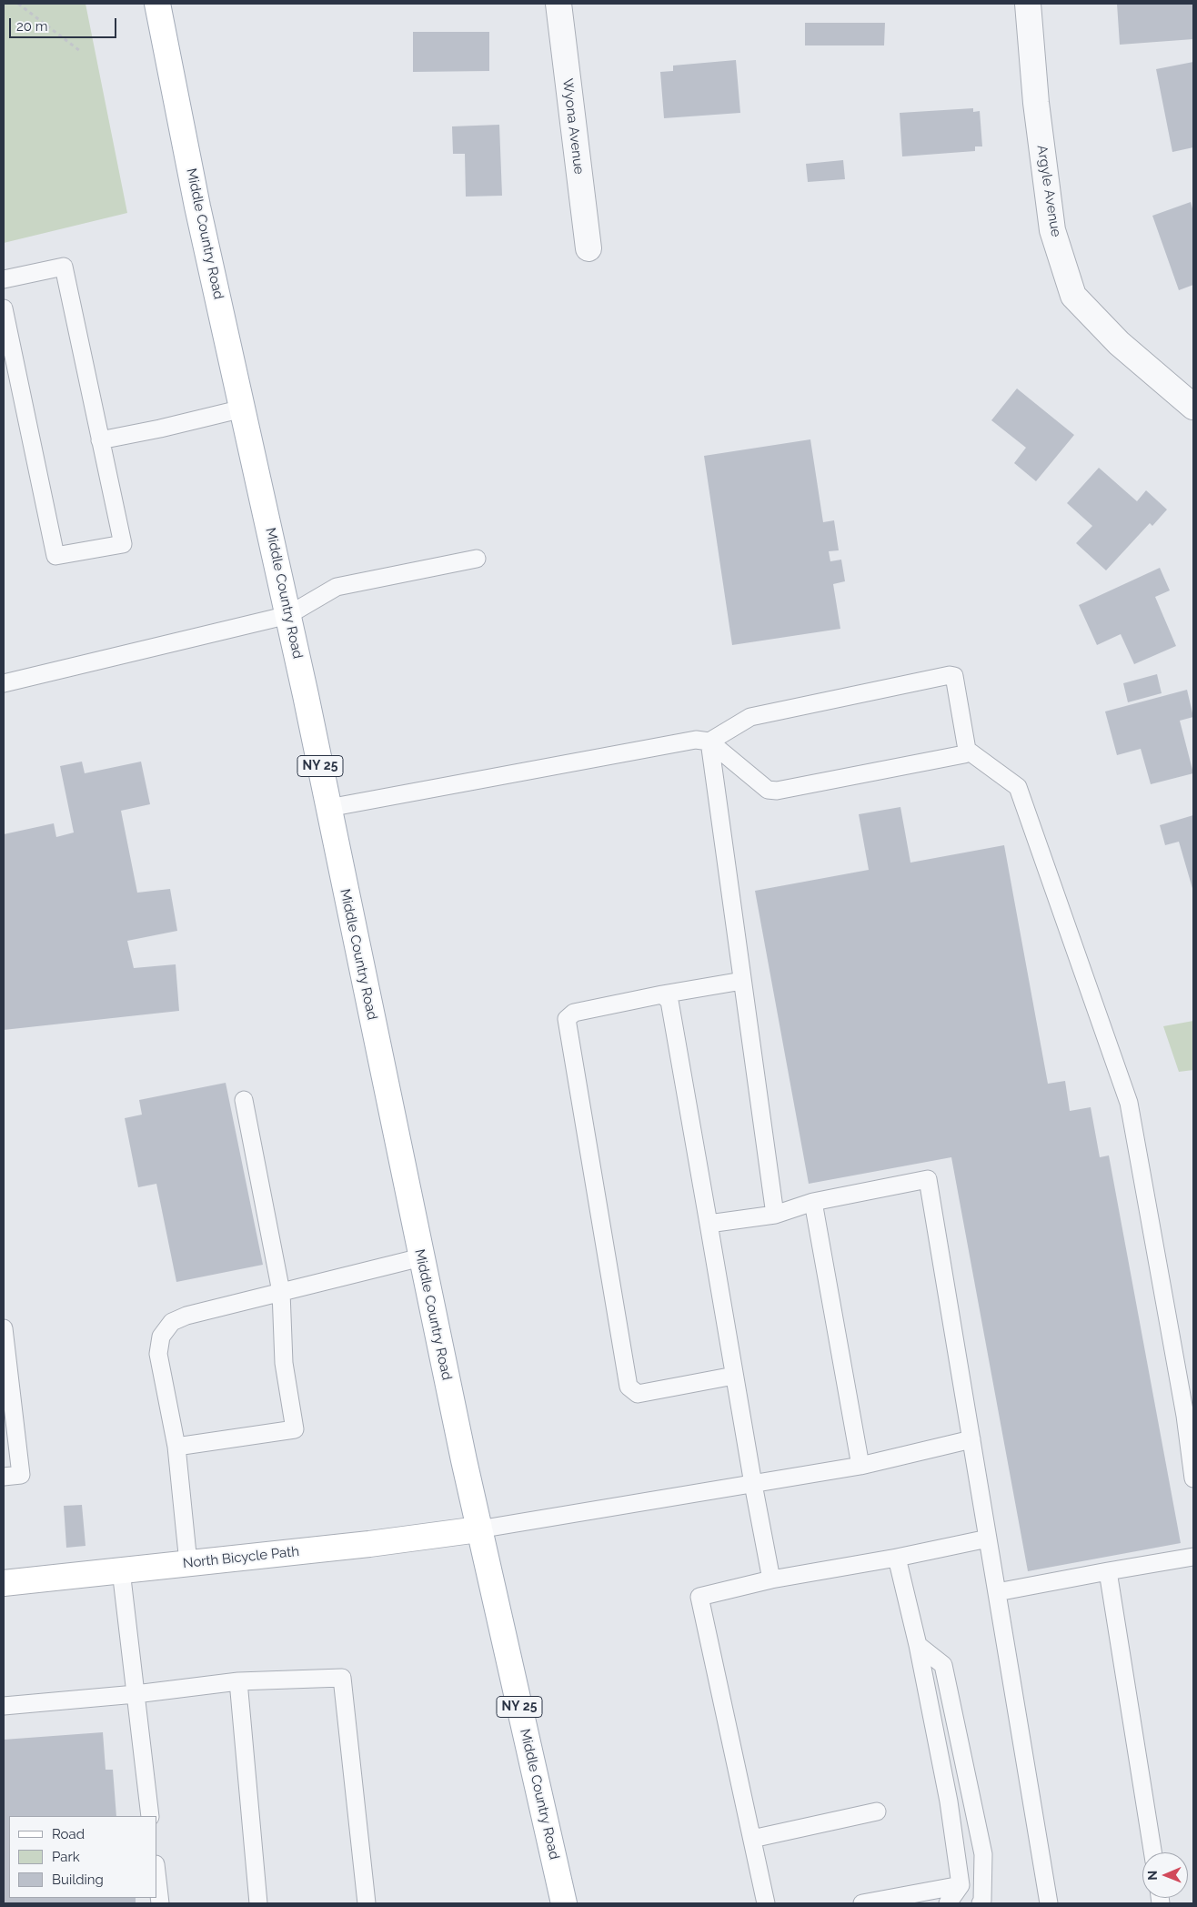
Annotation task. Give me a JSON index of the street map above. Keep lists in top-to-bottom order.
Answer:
{
  "streets": {
    "main road": ["Middle Country Road", "NY 25", "North Bicycle Path"],
    "street": ["Wyona Avenue", "Argyle Avenue"]
  },
  "crossings": [
    ["Middle Country Road", "North Bicycle Path"]
  ],
  "legend": ["Road", "Park", "Building"],
  "scale_bar": "20 m",
  "north": "left"
}
